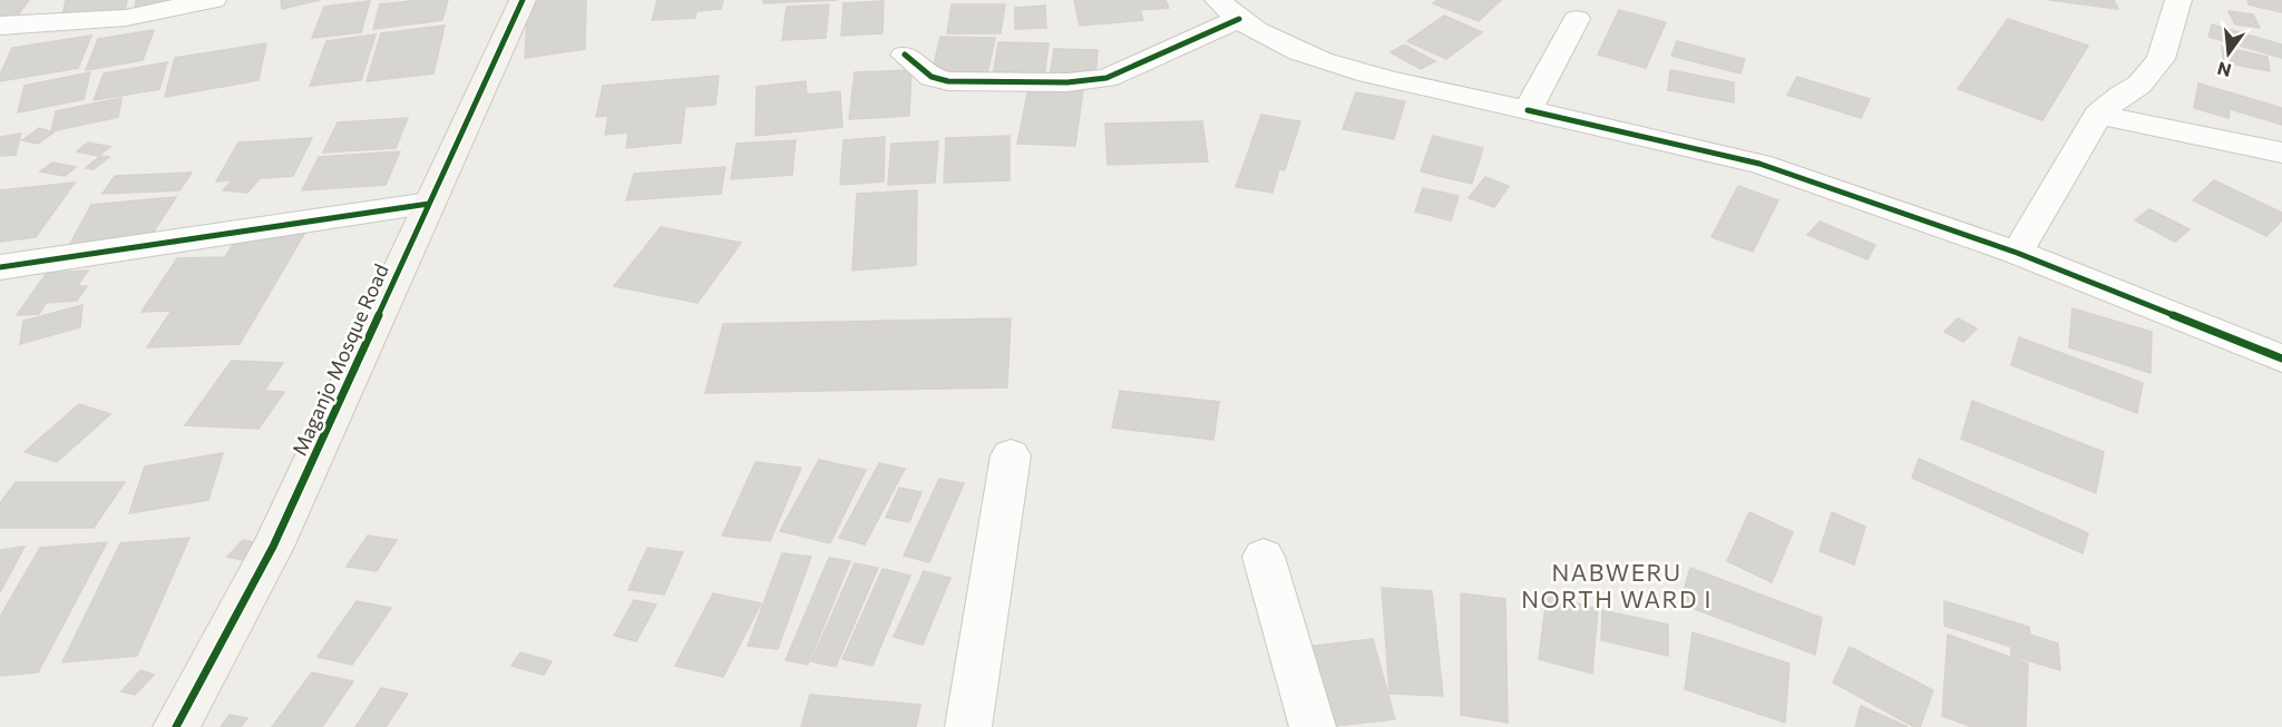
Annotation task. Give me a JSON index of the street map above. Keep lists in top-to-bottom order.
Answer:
{
  "streets": {
    "street": ["Maganjo Mosque Road"]
  },
  "districts": ["NABWERU NORTH WARD I"],
  "north": "bottom"
}
